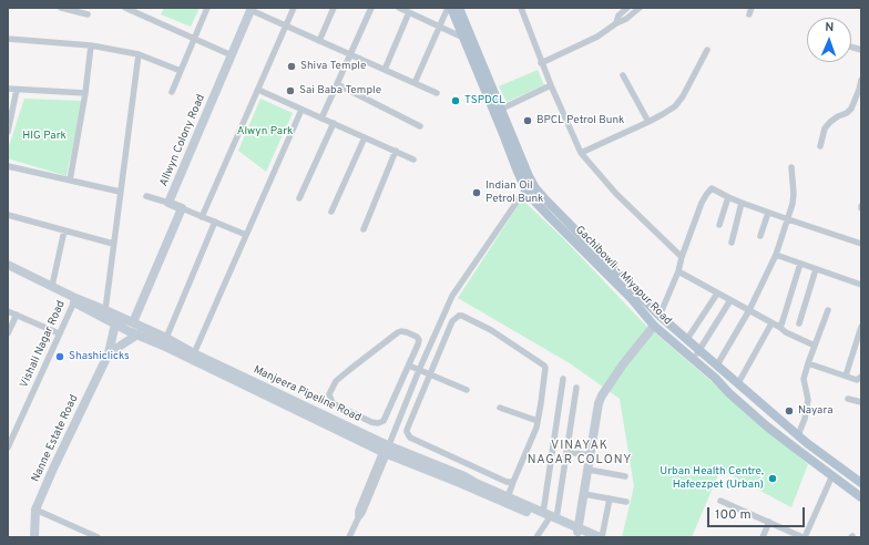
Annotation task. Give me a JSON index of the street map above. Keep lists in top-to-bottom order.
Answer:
{
  "streets": {
    "main road": [
      "Allwyn Colony Road",
      "Gachibowli - Miyapur Road",
      "Manjeera Pipeline Road",
      "Nanne Estate Road"
    ],
    "street": ["Vishali Nagar Road"]
  },
  "crossings": [
    ["Vishali Nagar Road", "Manjeera Pipeline Road"],
    ["Manjeera Pipeline Road", "Nanne Estate Road"]
  ],
  "districts": ["VINAYAK NAGAR COLONY"],
  "parks": ["Alwyn Park", "HIG Park"],
  "places": [
    "Shiva Temple",
    "Sai Baba Temple",
    "TSPDCL",
    "BPCL Petrol Bunk",
    "Indian Oil Petrol Bunk",
    "Shashiclicks",
    "Nayara",
    "Urban Health Centre, Hafeezpet (Urban)"
  ],
  "scale_bar": "100 m",
  "north": "top"
}
